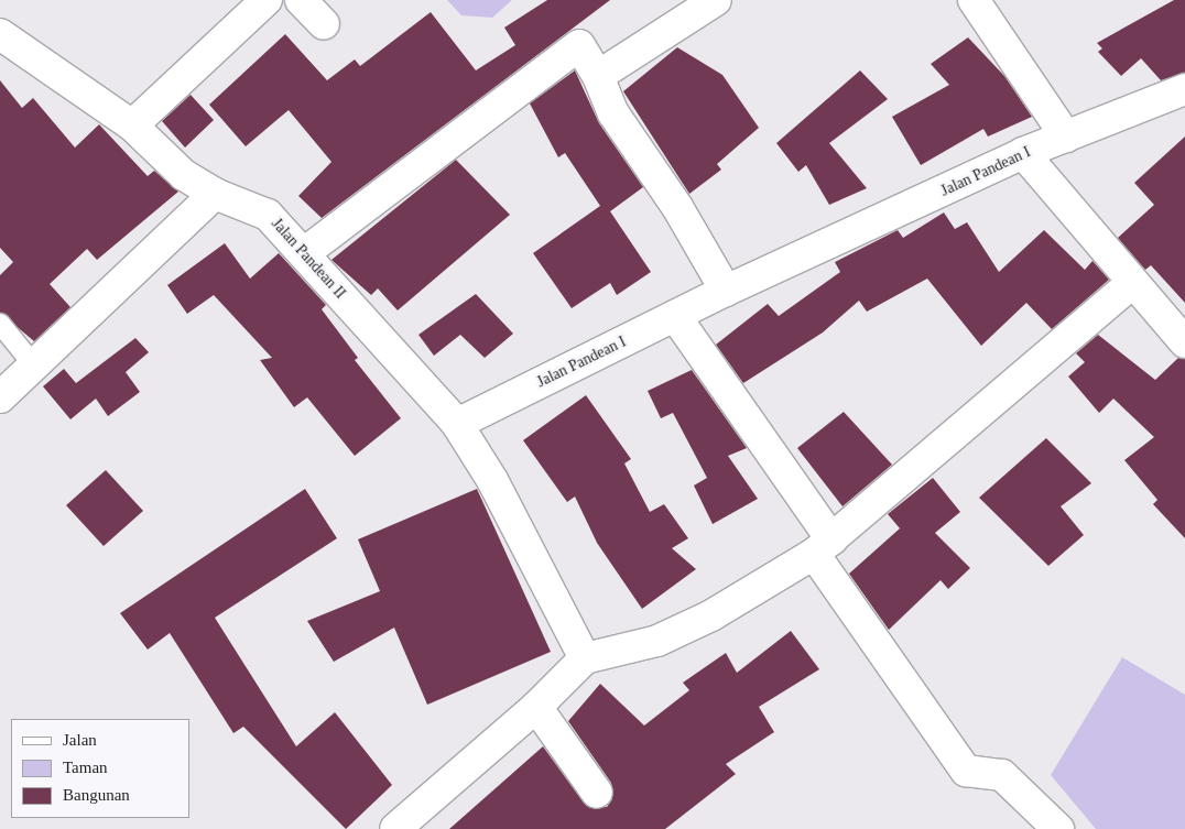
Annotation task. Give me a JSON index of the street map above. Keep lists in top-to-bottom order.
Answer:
{
  "streets": {
    "street": ["Jalan Pandean I", "Jalan Pandean II"]
  },
  "crossings": [
    ["Jalan Pandean I", "Jalan Pandean II"]
  ],
  "legend": ["Jalan", "Taman", "Bangunan"]
}
